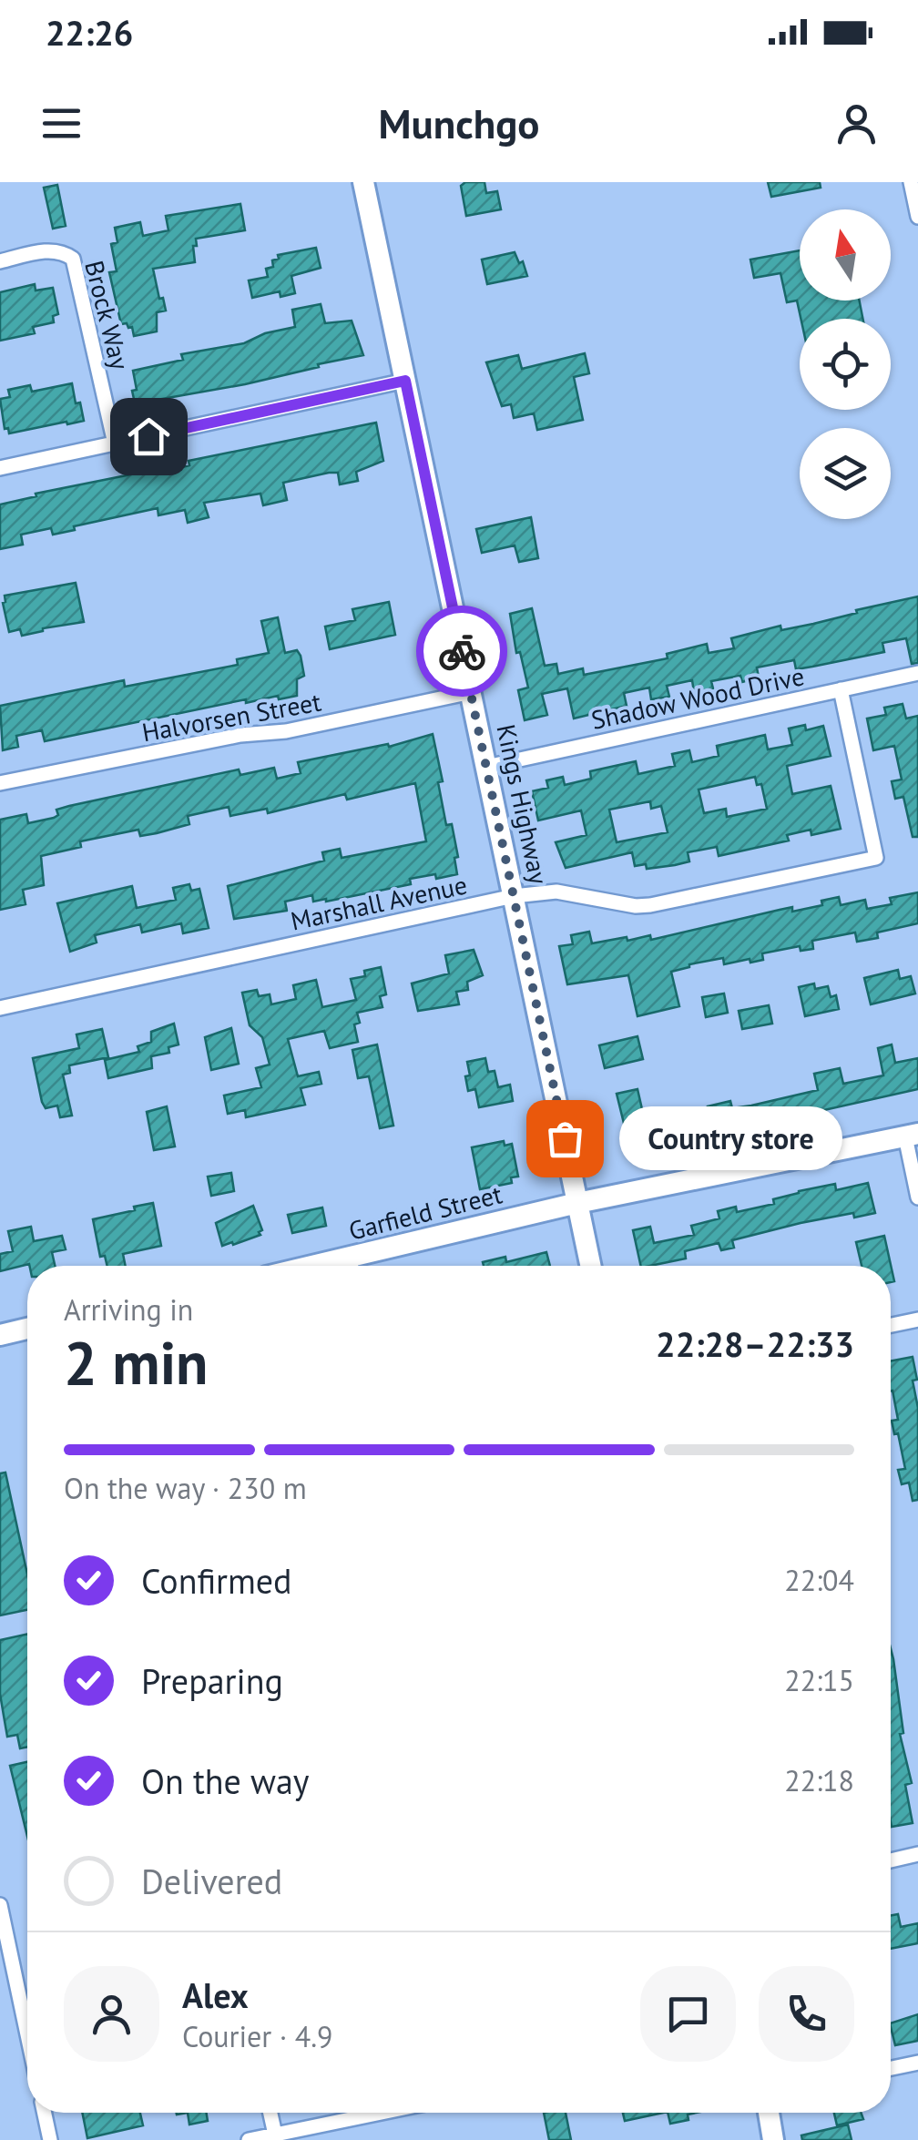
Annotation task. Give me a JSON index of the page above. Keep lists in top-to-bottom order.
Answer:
{
  "streets": {
    "street": [
      "Brock Way",
      "Shadow Wood Drive",
      "Halvorsen Street",
      "Kings Highway",
      "Marshall Avenue",
      "Garfield Street"
    ]
  },
  "crossings": [
    ["Shadow Wood Drive", "Kings Highway"],
    ["Shadow Wood Drive", "Marshall Avenue"],
    ["Halvorsen Street", "Kings Highway"],
    ["Kings Highway", "Marshall Avenue"],
    ["Kings Highway", "Garfield Street"]
  ],
  "places": ["Country store"],
  "north": "top",
  "page": {
    "status": "22:26",
    "header": "Munchgo",
    "bubble": "Country store",
    "heading": ["2 min", "Arriving in", "22:28–22:33"],
    "panel": ["Alex", "Courier · 4.9"],
    "bar": "On the way · 230 m",
    "list": [
      ["Confirmed", "22:04"],
      ["Preparing", "22:15"],
      ["On the way", "22:18"],
      "Delivered"
    ]
  }
}
